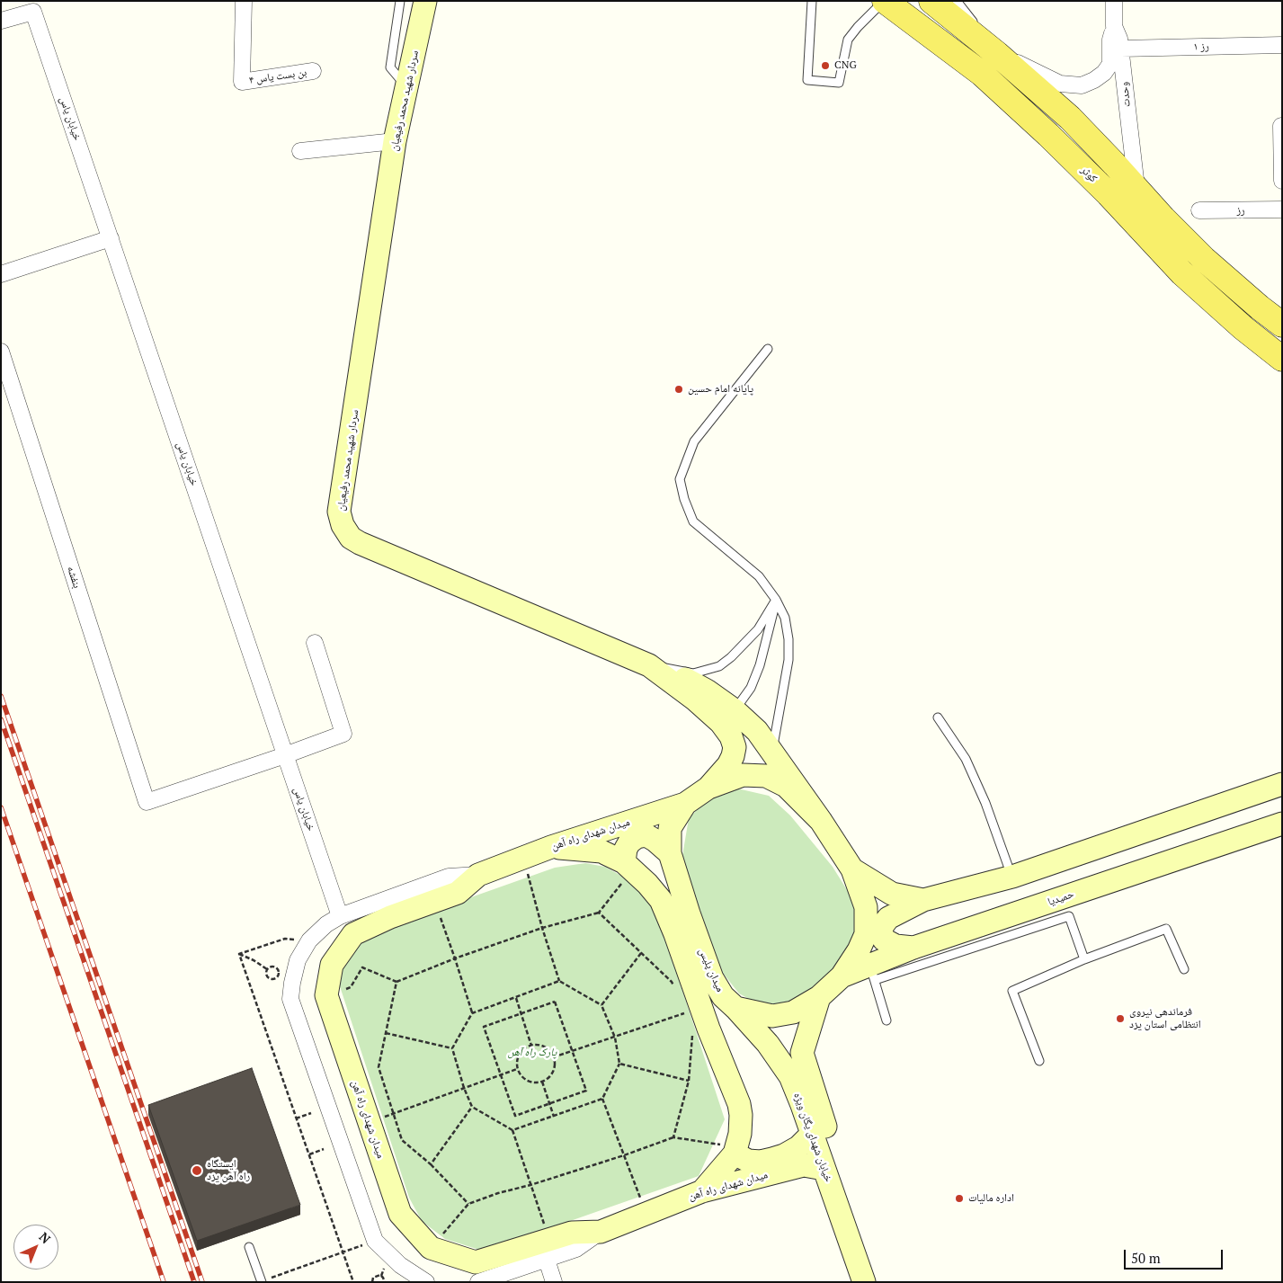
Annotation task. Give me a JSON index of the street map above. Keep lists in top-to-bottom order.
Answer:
{
  "streets": {
    "main road": [
      "سردار شهید محمد رفیعیان",
      "کوثر",
      "میدان شهدای راه آهن",
      "حمیدیا",
      "میدان پلیس",
      "خیابان شهدای یگان ویژه"
    ],
    "street": [
      "رز ۱",
      "بن بست یاس ۴",
      "وحدت",
      "خیابان یاس",
      "رز",
      "بنفشه"
    ]
  },
  "crossings": [
    ["رز ۱", "وحدت"],
    ["سردار شهید محمد رفیعیان", "میدان پلیس"],
    ["خیابان یاس", "بنفشه"],
    ["میدان شهدای راه آهن", "میدان پلیس"],
    ["میدان شهدای راه آهن", "خیابان شهدای یگان ویژه"],
    ["حمیدیا", "میدان پلیس"],
    ["میدان پلیس", "خیابان شهدای یگان ویژه"]
  ],
  "parks": ["پارک راه آهن"],
  "places": [
    "CNG",
    "پایانه امام حسین",
    "فرماندهی نیروی انتظامی استان یزد",
    "ایستگاه راه آهن یزد",
    "اداره مالیات"
  ],
  "scale_bar": "50 m",
  "north": "top right"
}
